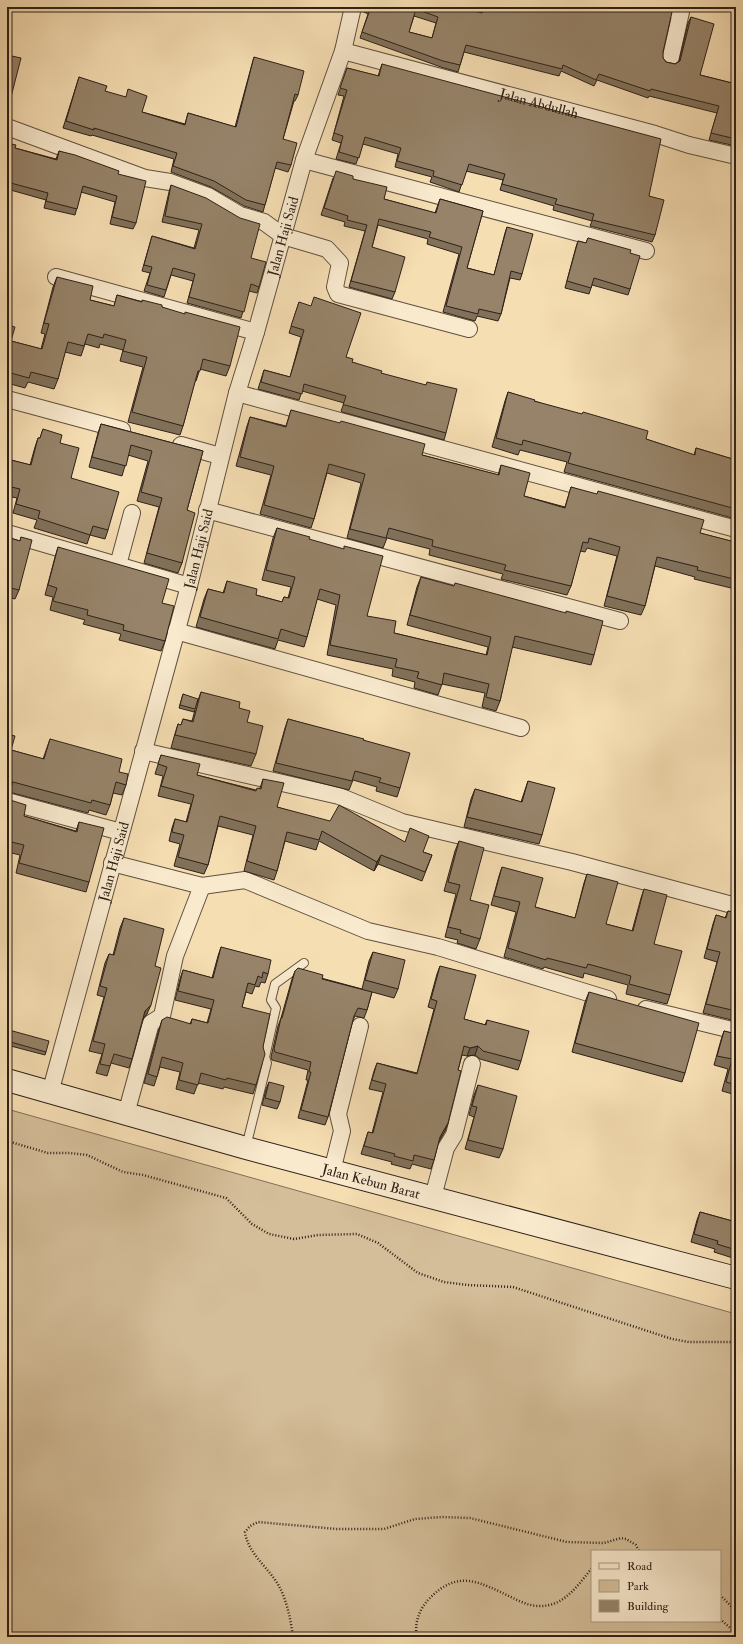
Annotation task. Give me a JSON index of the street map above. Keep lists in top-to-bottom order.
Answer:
{
  "streets": {
    "main road": ["Jalan Kebun Barat"],
    "street": ["Jalan Abdullah", "Jalan Haji Said"]
  },
  "crossings": [
    ["Jalan Abdullah", "Jalan Haji Said"],
    ["Jalan Haji Said", "Jalan Kebun Barat"]
  ],
  "legend": ["Road", "Park", "Building"]
}
